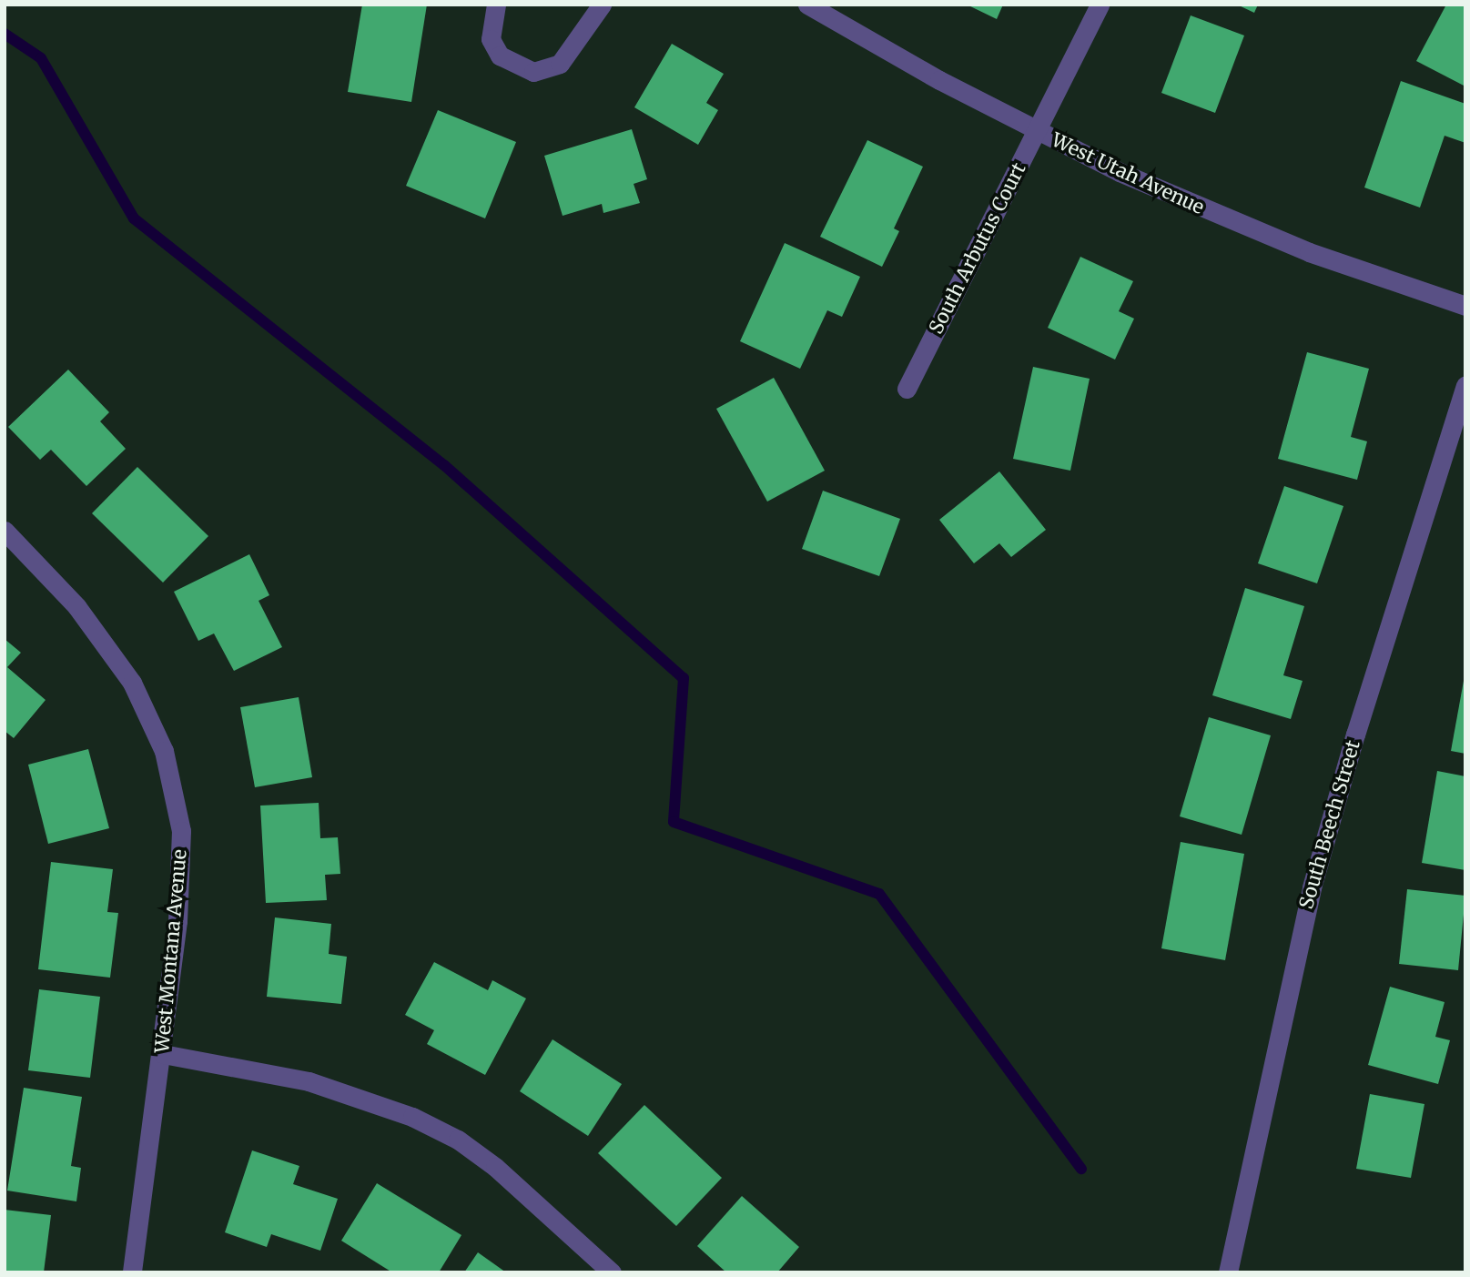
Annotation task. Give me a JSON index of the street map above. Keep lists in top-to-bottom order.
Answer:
{
  "streets": {
    "street": [
      "West Utah Avenue",
      "South Arbutus Court",
      "South Beech Street",
      "West Montana Avenue"
    ]
  },
  "crossings": [
    ["West Utah Avenue", "South Arbutus Court"]
  ]
}
